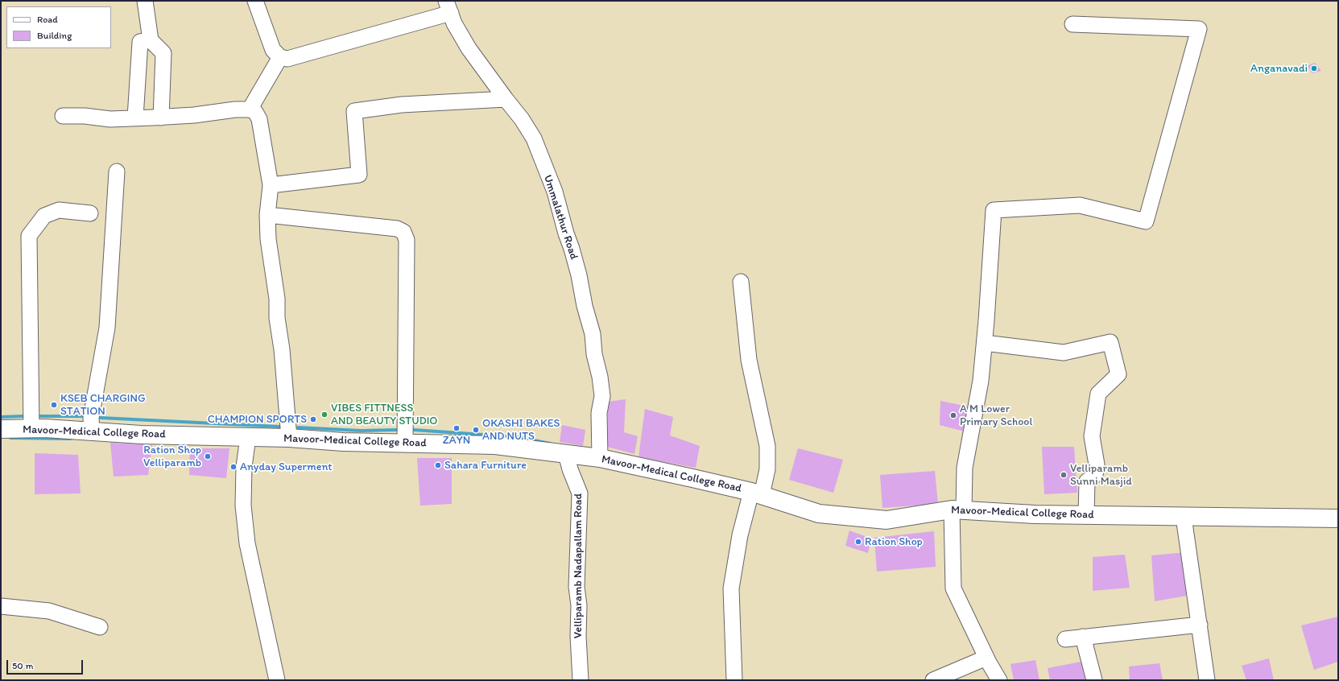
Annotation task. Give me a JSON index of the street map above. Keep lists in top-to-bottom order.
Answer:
{
  "streets": {
    "main road": ["Mavoor-Medical College Road"],
    "street": ["Ummalathur Road", "Velliparamb Nadapallam Road"]
  },
  "crossings": [
    ["Ummalathur Road", "Mavoor-Medical College Road"],
    ["Mavoor-Medical College Road", "Velliparamb Nadapallam Road"]
  ],
  "places": [
    "Anganavadi",
    "KSEB CHARGING STATION",
    "VIBES FITTNESS AND BEAUTY STUDIO",
    "A M Lower Primary School",
    "CHAMPION SPORTS",
    "ZAYN",
    "OKASHI BAKES AND NUTS",
    "Ration Shop Velliparamb",
    "Sahara Furniture",
    "Anyday Superment",
    "Velliparamb Sunni Masjid",
    "Ration Shop"
  ],
  "legend": ["Road", "Building"],
  "scale_bar": "50 m"
}
